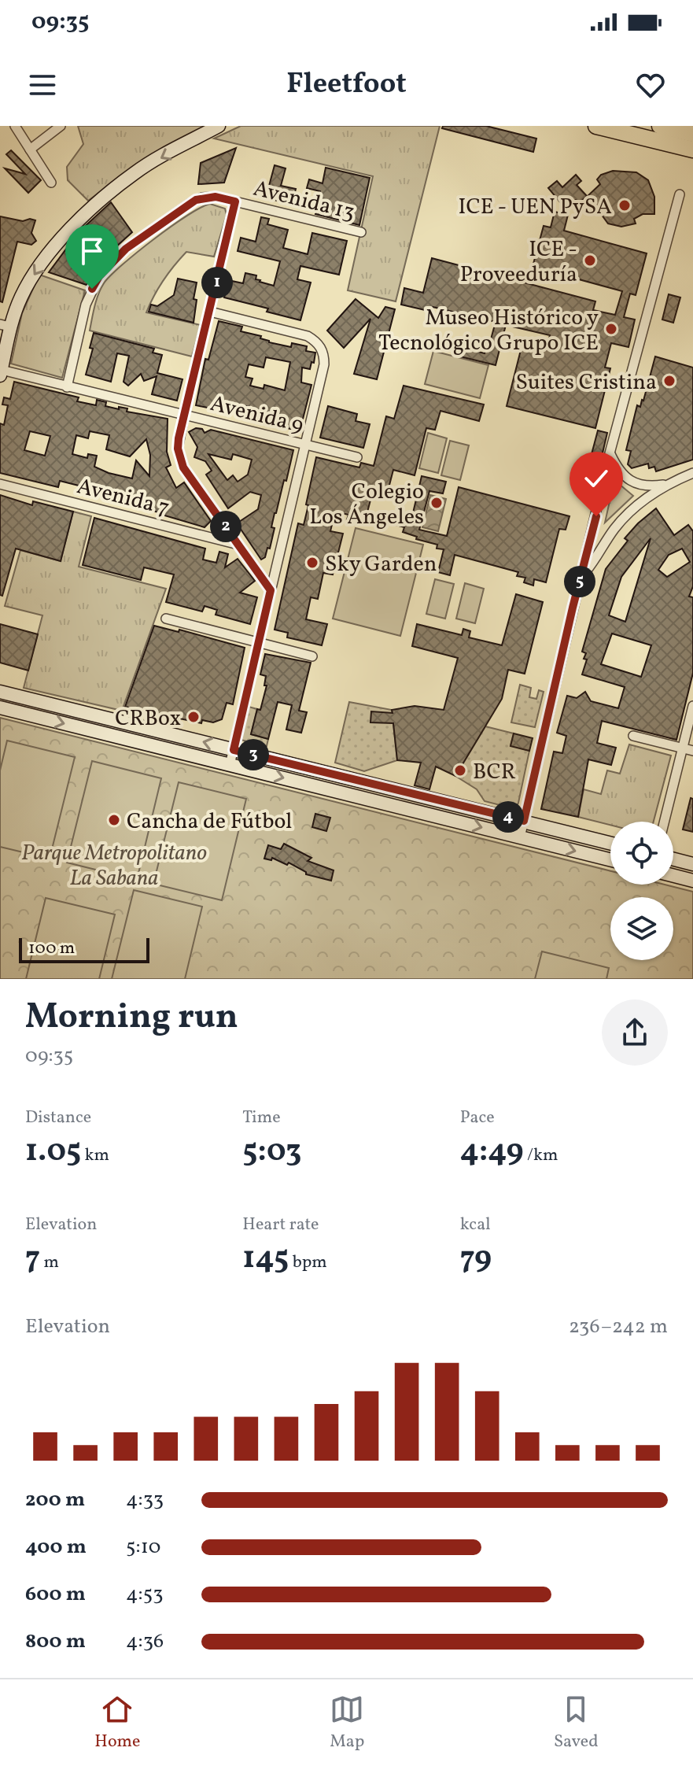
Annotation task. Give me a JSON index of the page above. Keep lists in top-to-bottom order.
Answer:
{
  "streets": {
    "street": ["Avenida 13", "Avenida 9", "Avenida 7"]
  },
  "crossings": [
    ["Avenida 13", "Avenida 9"]
  ],
  "parks": ["Parque Metropolitano La Sabana"],
  "places": [
    "ICE - UEN PySA",
    "ICE - Proveeduría",
    "Museo Histórico y Tecnológico Grupo ICE",
    "Suites Cristina",
    "Colegio Los Ángeles",
    "Sky Garden",
    "CRBox",
    "BCR",
    "Cancha de Fútbol"
  ],
  "scale_bar": "100 m",
  "page": {
    "status": "09:35",
    "header": "Fleetfoot",
    "pins": [
      "1",
      "2",
      "5",
      "3",
      "4"
    ],
    "scale": "100 m",
    "heading": ["Morning run", "09:35"],
    "stats": [
      ["Distance", "1.05 km"],
      ["Time", "5:03"],
      ["Pace", "4:49 /km"],
      ["Elevation", "7 m"],
      ["Heart rate", "145 bpm"],
      ["kcal", "79"]
    ],
    "chart": ["Elevation", "236–242 m"],
    "list": [
      {
        "name": "200 m",
        "note": "4:33"
      },
      {
        "name": "400 m",
        "note": "5:10"
      },
      {
        "name": "600 m",
        "note": "4:53"
      },
      {
        "name": "800 m",
        "note": "4:36"
      }
    ],
    "tabs": ["Home", "Map", "Saved"]
  }
}
